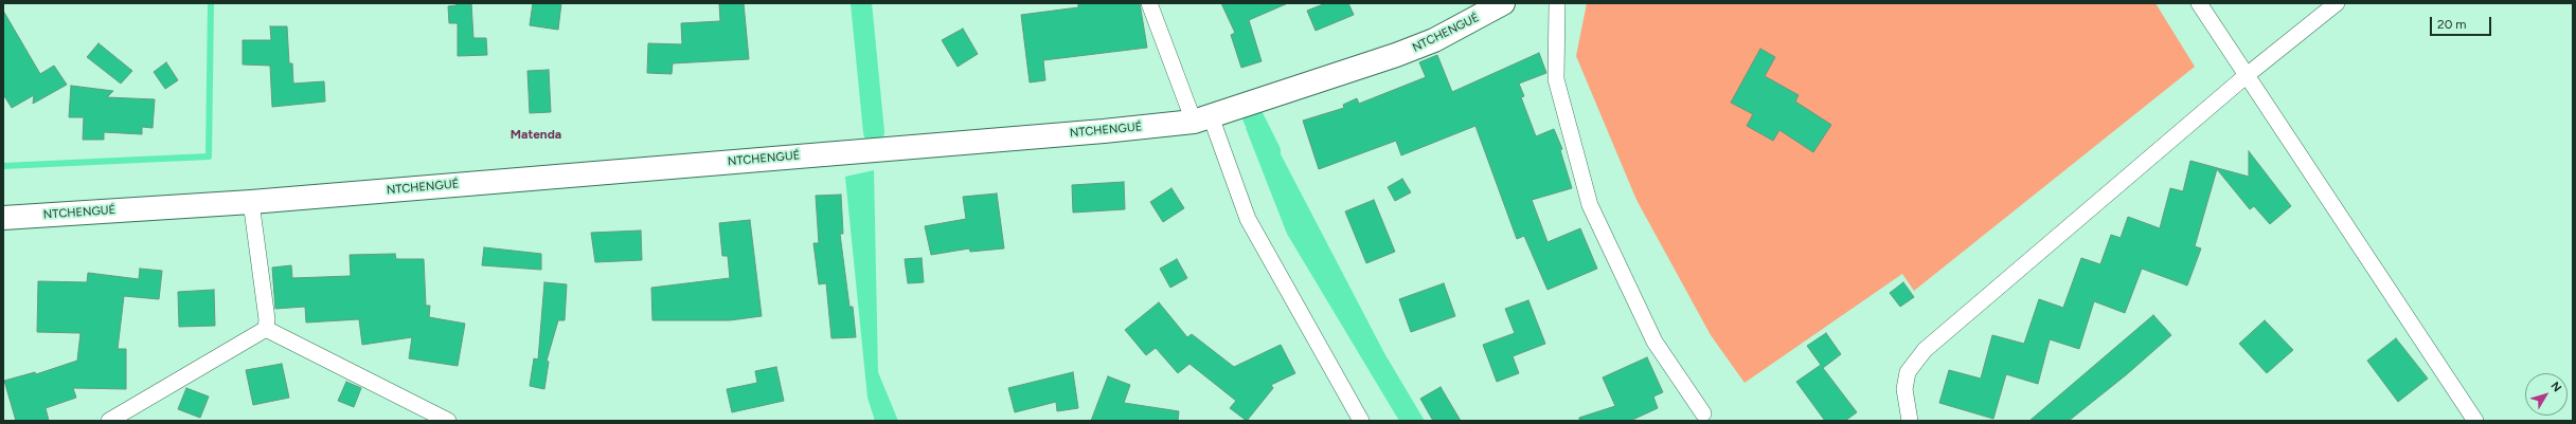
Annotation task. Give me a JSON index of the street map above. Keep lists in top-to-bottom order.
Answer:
{
  "streets": {
    "main road": ["NTCHENGUÉ"]
  },
  "districts": ["Matenda"],
  "scale_bar": "20 m",
  "north": "top right"
}
